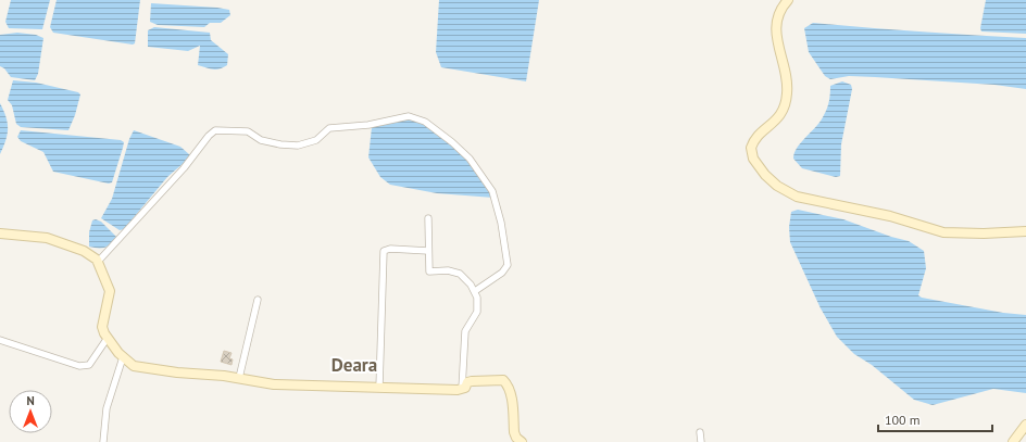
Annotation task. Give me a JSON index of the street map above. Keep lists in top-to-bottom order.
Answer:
{
  "districts": ["Deara"],
  "scale_bar": "100 m",
  "north": "top"
}
